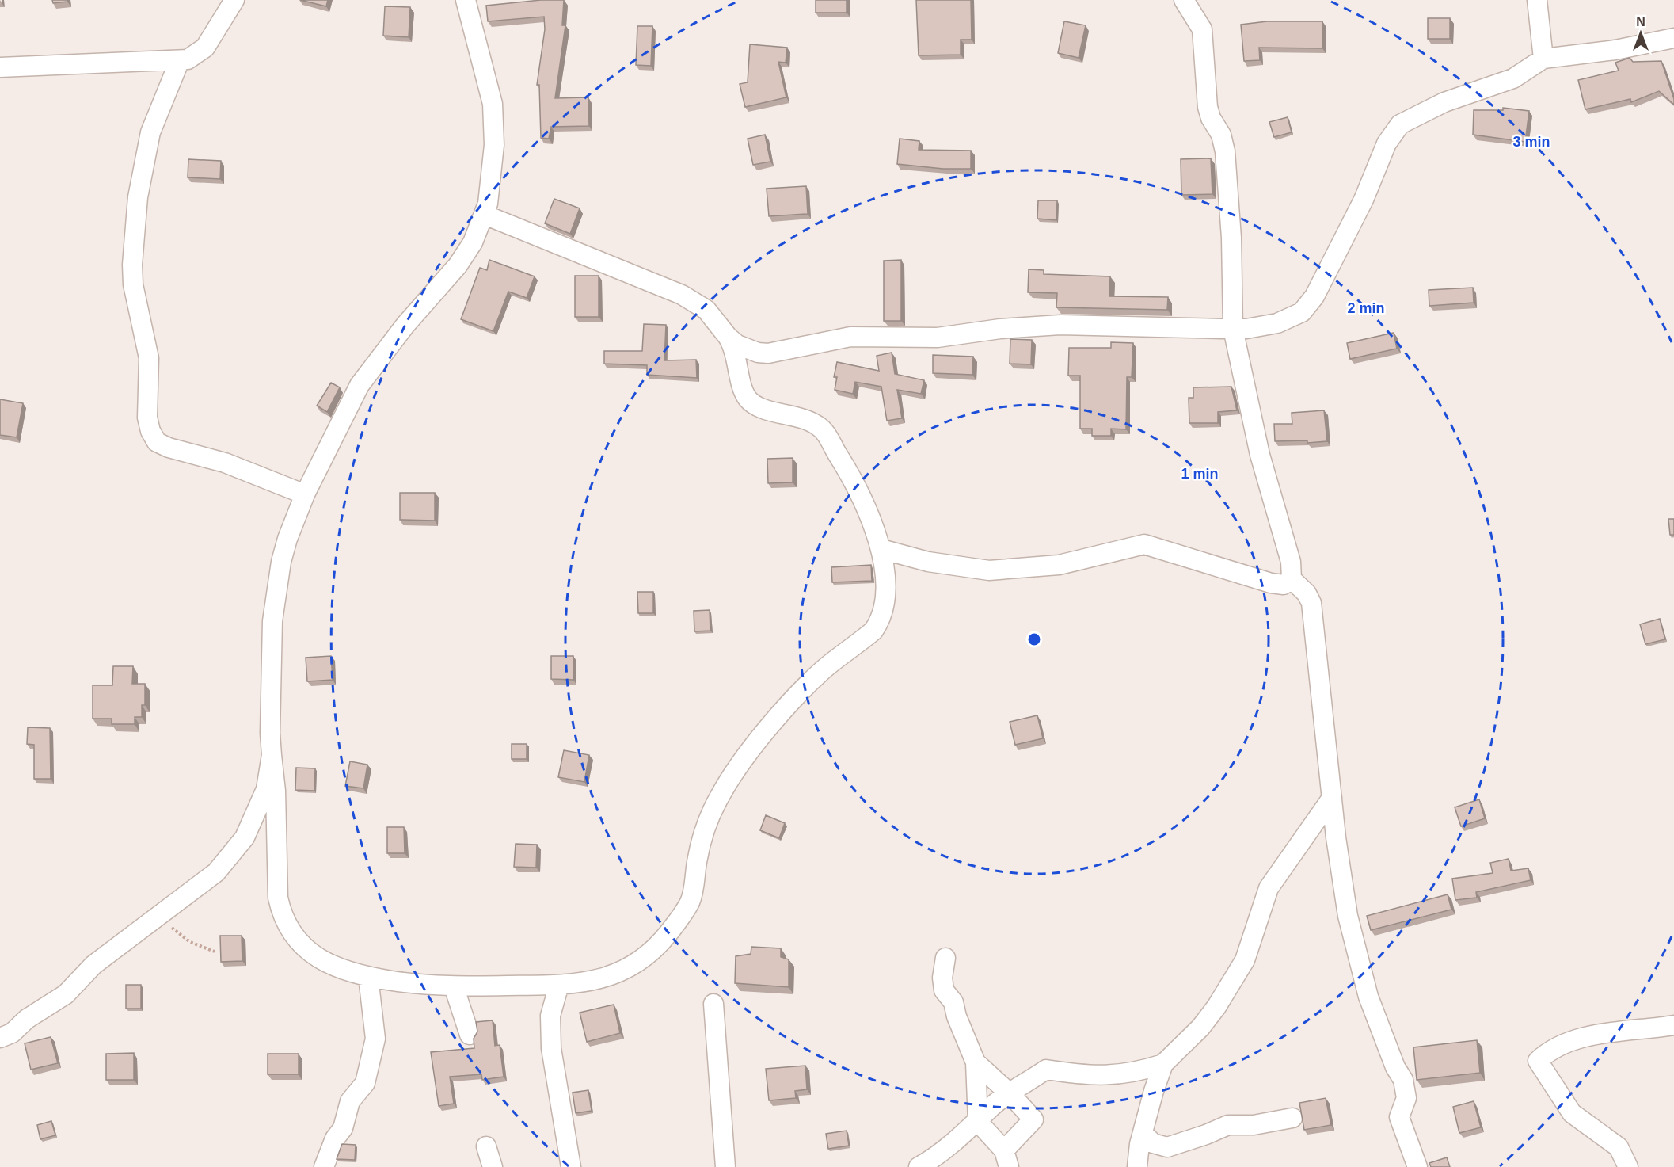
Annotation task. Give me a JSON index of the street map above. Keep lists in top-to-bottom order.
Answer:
{
  "north": "top",
  "rings": ["3 min", "2 min", "1 min"]
}
